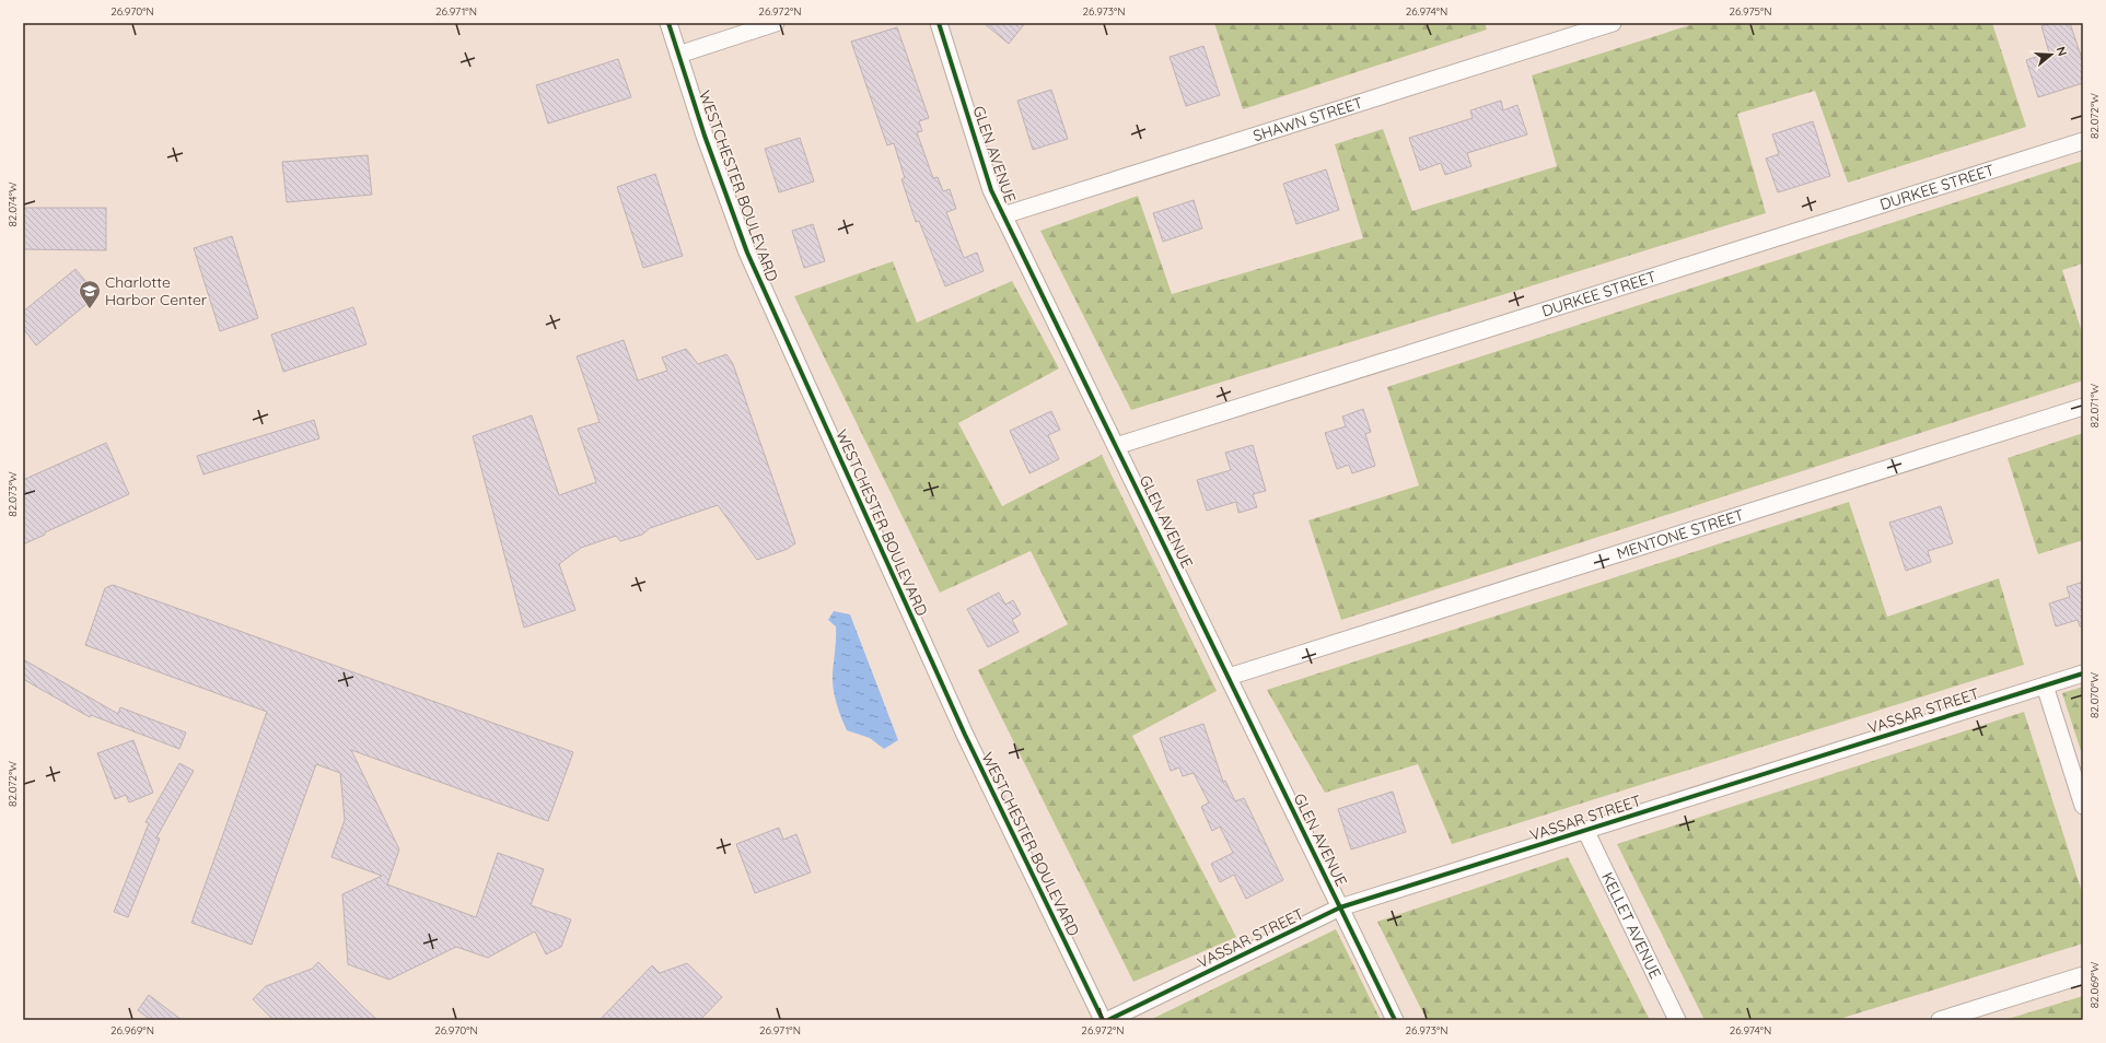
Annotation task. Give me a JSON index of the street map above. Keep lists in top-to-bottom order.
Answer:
{
  "streets": {
    "street": [
      "SHAWN STREET",
      "GLEN AVENUE",
      "WESTCHESTER BOULEVARD",
      "DURKEE STREET",
      "MENTONE STREET",
      "VASSAR STREET",
      "KELLET AVENUE"
    ]
  },
  "crossings": [
    ["SHAWN STREET", "GLEN AVENUE"],
    ["GLEN AVENUE", "DURKEE STREET"],
    ["GLEN AVENUE", "MENTONE STREET"],
    ["GLEN AVENUE", "VASSAR STREET"],
    ["VASSAR STREET", "KELLET AVENUE"]
  ],
  "places": {
    "school or university": ["Charlotte Harbor Center"]
  },
  "north": "right",
  "coordinates": [
    "26.970°N",
    "26.971°N",
    "26.972°N",
    "26.973°N",
    "26.974°N",
    "26.975°N",
    "82.072°W",
    "82.074°W",
    "82.071°W",
    "82.073°W",
    "82.070°W",
    "82.069°W",
    "26.969°N"
  ]
}
